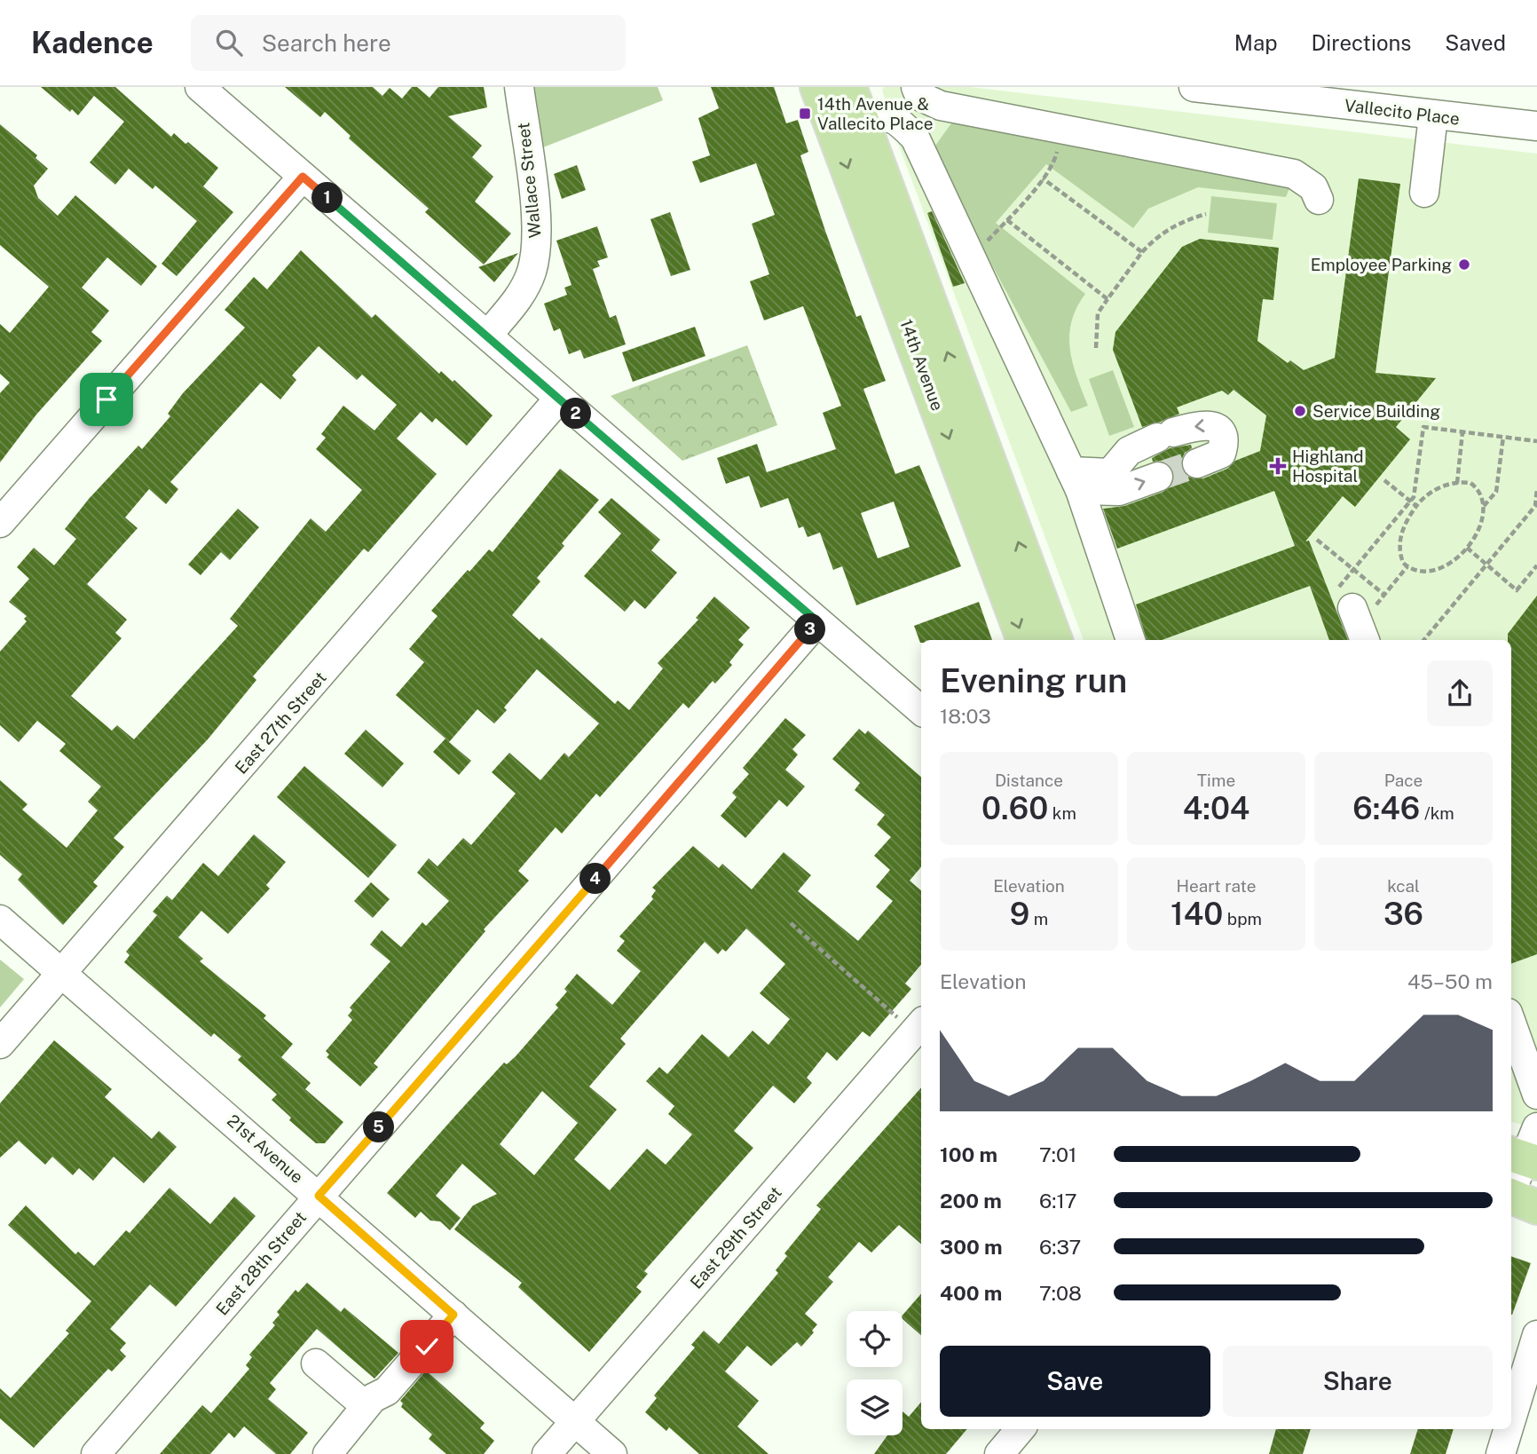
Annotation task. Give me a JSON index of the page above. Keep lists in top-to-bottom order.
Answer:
{
  "streets": {
    "main road": ["14th Avenue"],
    "street": [
      "Vallecito Place",
      "Wallace Street",
      "East 27th Street",
      "21st Avenue",
      "East 29th Street",
      "East 28th Street"
    ]
  },
  "crossings": [
    ["East 27th Street", "21st Avenue"],
    ["21st Avenue", "East 29th Street"],
    ["21st Avenue", "East 28th Street"]
  ],
  "places": {
    "transit": ["14th Avenue & Vallecito Place"],
    "other": ["Employee Parking", "Service Building"],
    "health": ["Highland Hospital"]
  },
  "page": {
    "header": "Kadence",
    "search": "Search here",
    "nav": ["Map", "Directions", "Saved"],
    "pins": [
      "1",
      "2",
      "3",
      "4",
      "5"
    ],
    "heading": ["Evening run", "18:03"],
    "stats": [
      ["Distance", "0.60 km"],
      ["Time", "4:04"],
      ["Pace", "6:46 /km"],
      ["Elevation", "9 m"],
      ["Heart rate", "140 bpm"],
      ["kcal", "36"]
    ],
    "chart": ["Elevation", "45–50 m"],
    "list": [
      {
        "name": "100 m",
        "note": "7:01"
      },
      {
        "name": "200 m",
        "note": "6:17"
      },
      {
        "name": "300 m",
        "note": "6:37"
      },
      {
        "name": "400 m",
        "note": "7:08"
      }
    ],
    "buttons": ["Save", "Share"]
  }
}
